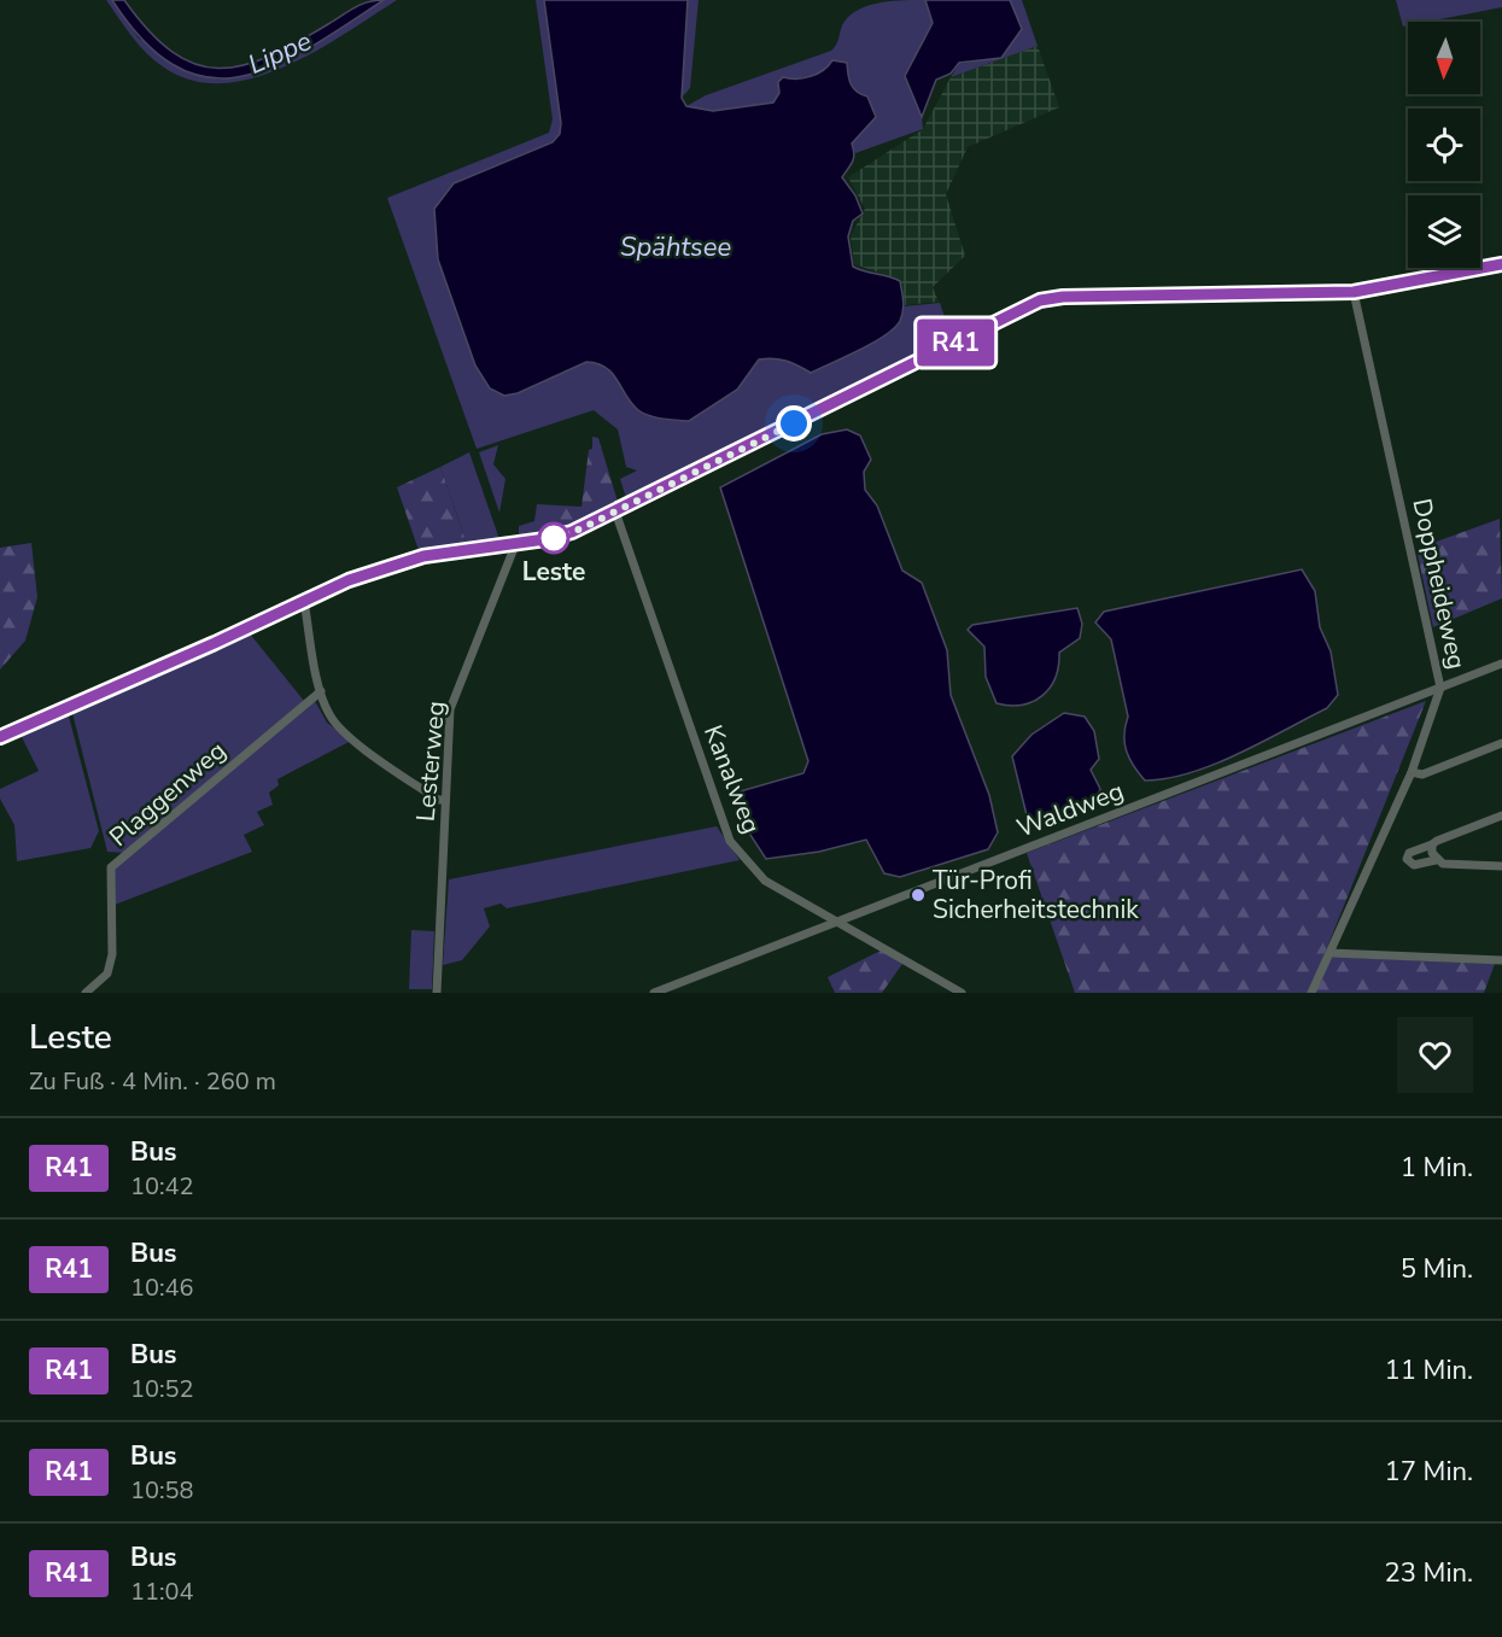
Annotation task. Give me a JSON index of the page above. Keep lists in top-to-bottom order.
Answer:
{
  "streets": {
    "street": [
      "Doppheideweg",
      "Lesterweg",
      "Kanalweg",
      "Plaggenweg",
      "Waldweg"
    ]
  },
  "crossings": [
    ["Doppheideweg", "Waldweg"],
    ["Kanalweg", "Waldweg"]
  ],
  "water": ["Lippe", "Spähtsee"],
  "places": ["Leste", "Tür-Profi Sicherheitstechnik"],
  "lines": ["bus line R41"],
  "north": "bottom",
  "page": {
    "on_map": "R41",
    "heading": ["Leste", "Zu Fuß · 4 Min. · 260 m"],
    "list": [
      {
        "mark": "R41",
        "name": "Bus",
        "note": "10:42",
        "value": "1 Min."
      },
      {
        "mark": "R41",
        "name": "Bus",
        "note": "10:46",
        "value": "5 Min."
      },
      {
        "mark": "R41",
        "name": "Bus",
        "note": "10:52",
        "value": "11 Min."
      },
      {
        "mark": "R41",
        "name": "Bus",
        "note": "10:58",
        "value": "17 Min."
      },
      {
        "mark": "R41",
        "name": "Bus",
        "note": "11:04",
        "value": "23 Min."
      }
    ]
  }
}
